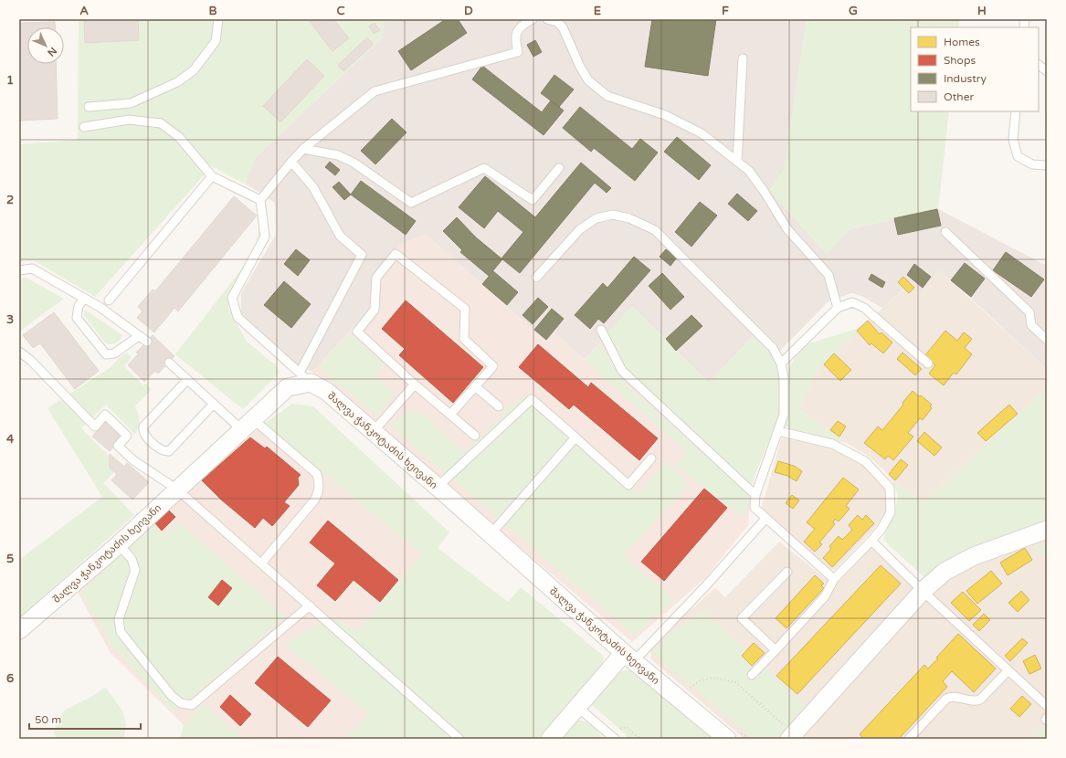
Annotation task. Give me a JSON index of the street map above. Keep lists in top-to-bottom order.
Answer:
{
  "streets": {
    "street": ["შალვა ჭანკოტაძის ხეივანი"]
  },
  "legend": [
    "Homes",
    "Shops",
    "Industry",
    "Other"
  ],
  "scale_bar": "50 m",
  "north": "bottom right",
  "grid": {
    "columns": [
      "A",
      "B",
      "C",
      "D",
      "E",
      "F",
      "G",
      "H"
    ],
    "rows": [
      "1",
      "2",
      "3",
      "4",
      "5",
      "6"
    ]
  }
}
